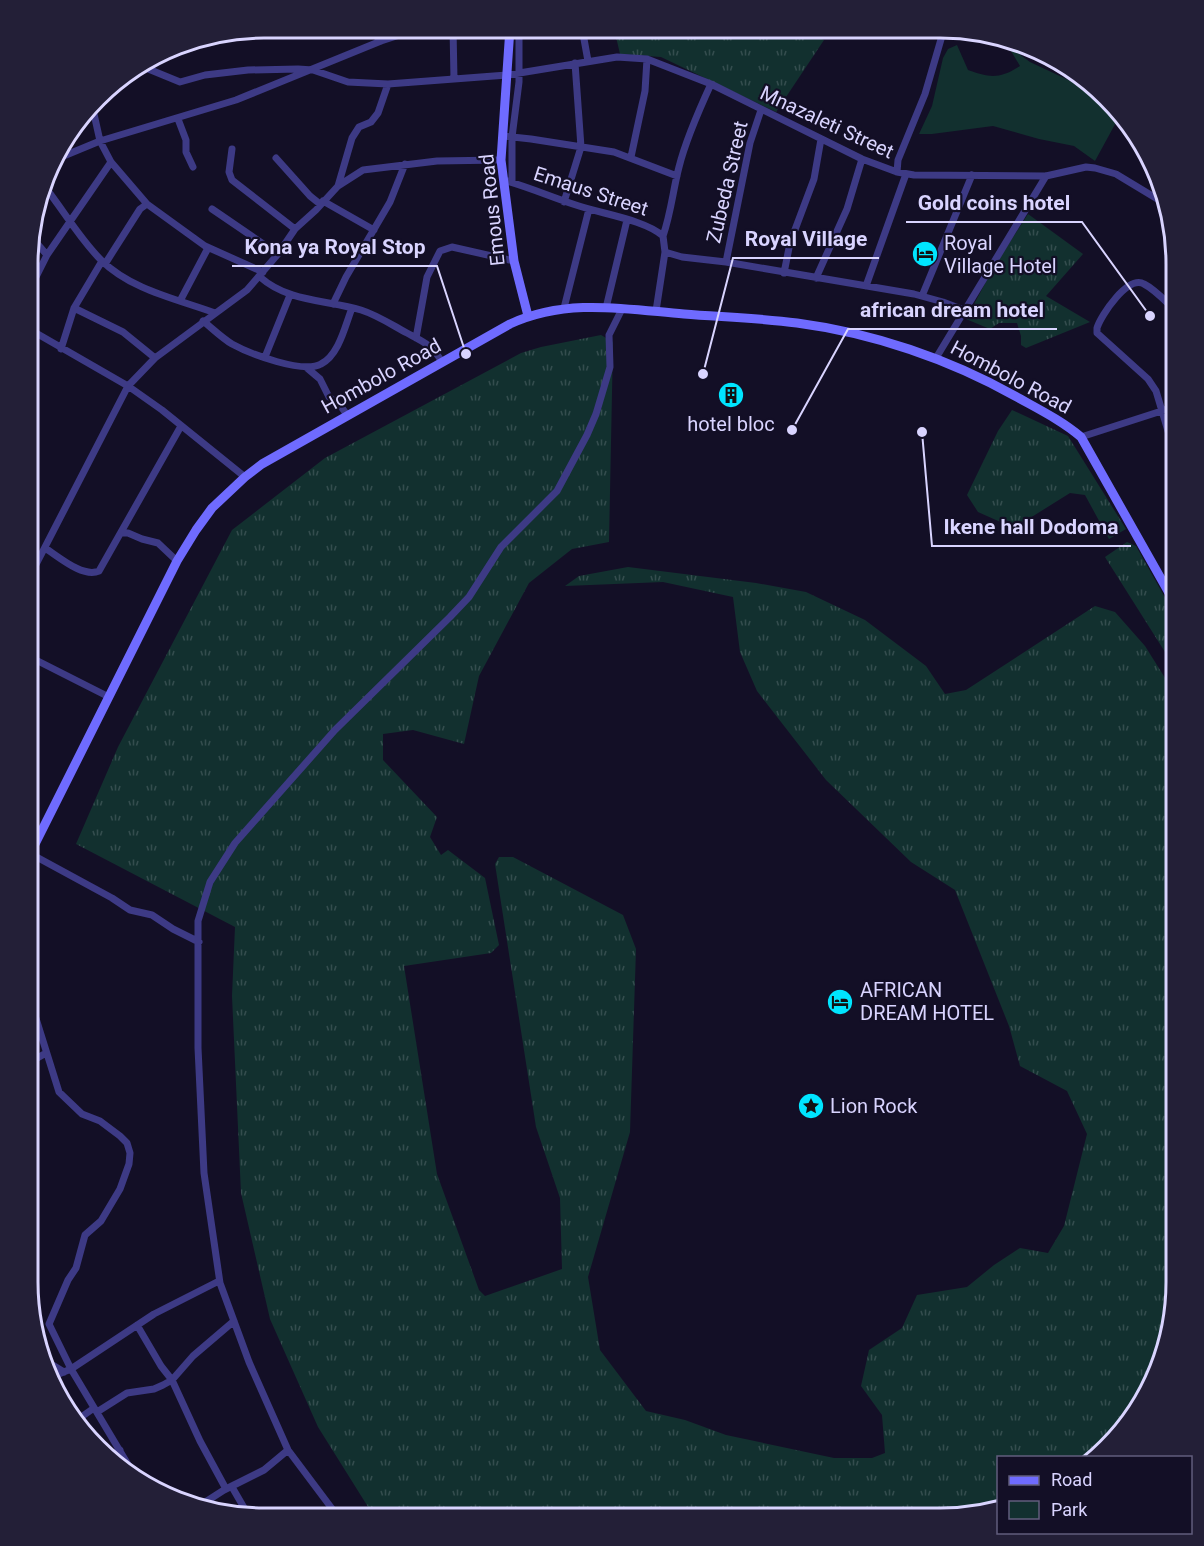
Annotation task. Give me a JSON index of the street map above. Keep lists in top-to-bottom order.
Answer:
{
  "streets": {
    "street": [
      "Mnazaleti Street",
      "Zubeda Street",
      "Emaus Street",
      "Emous Road",
      "Hombolo Road"
    ]
  },
  "crossings": [
    ["Mnazaleti Street", "Zubeda Street"],
    ["Mnazaleti Street", "Emous Road"],
    ["Emaus Street", "Emous Road"],
    ["Emaus Street", "Hombolo Road"],
    ["Emous Road", "Hombolo Road"]
  ],
  "places": {
    "hotel": ["Royal Village Hotel", "AFRICAN DREAM HOTEL"],
    "other": [
      "Gold coins hotel",
      "Kona ya Royal Stop",
      "Royal Village",
      "african dream hotel",
      "Ikene hall Dodoma"
    ],
    "building": ["hotel bloc"],
    "place": ["Lion Rock"]
  },
  "legend": ["Road", "Park"]
}
